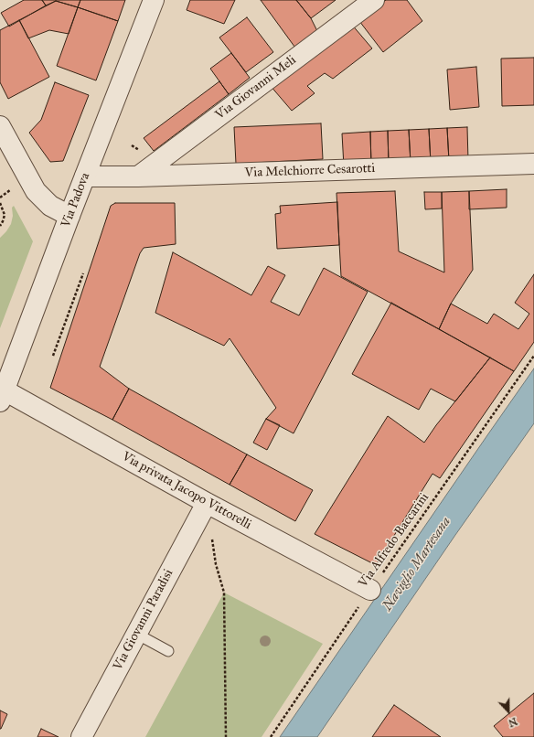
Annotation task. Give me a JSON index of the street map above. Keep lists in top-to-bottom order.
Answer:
{
  "streets": {
    "street": [
      "Via Giovanni Meli",
      "Via Melchiorre Cesarotti",
      "Via Padova",
      "Via privata Jacopo Vittorelli",
      "Via Giovanni Paradisi"
    ],
    "path": ["Via Alfredo Baccarini"]
  },
  "crossings": [
    ["Via Giovanni Meli", "Via Melchiorre Cesarotti"],
    ["Via Melchiorre Cesarotti", "Via Padova"],
    ["Via Padova", "Via privata Jacopo Vittorelli"],
    ["Via privata Jacopo Vittorelli", "Via Alfredo Baccarini"],
    ["Via privata Jacopo Vittorelli", "Via Giovanni Paradisi"]
  ],
  "water": ["Naviglio Martesana"],
  "north": "bottom"
}
